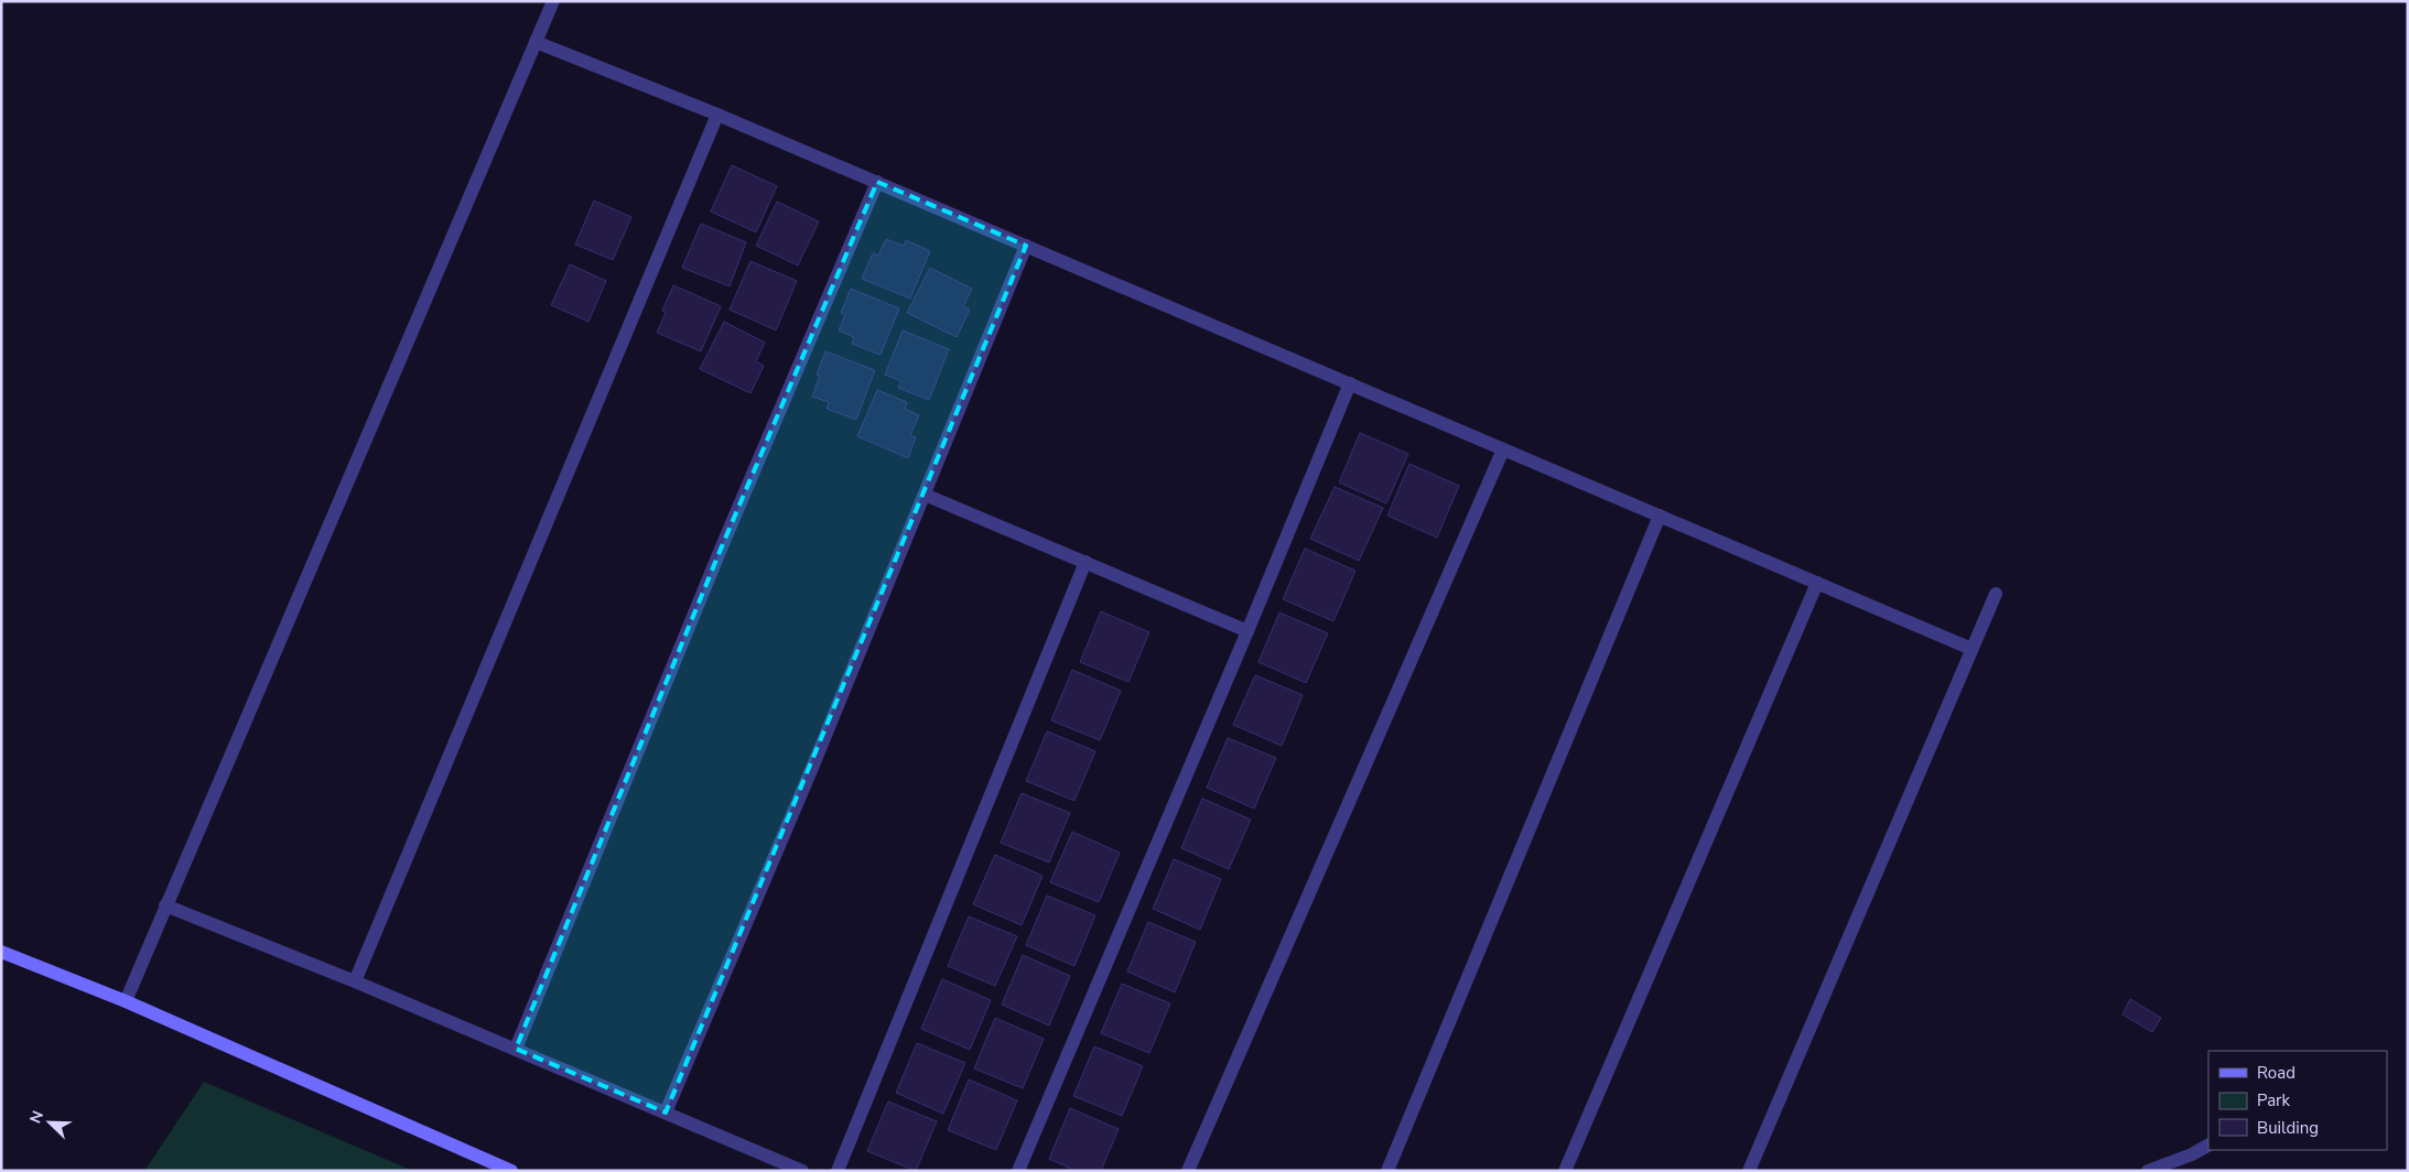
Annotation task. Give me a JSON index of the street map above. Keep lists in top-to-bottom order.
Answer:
{
  "legend": ["Road", "Park", "Building"],
  "north": "top left"
}
